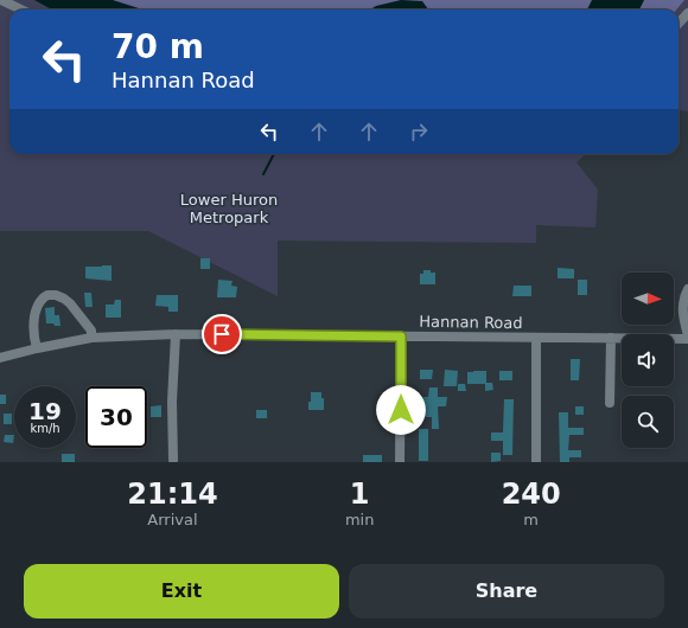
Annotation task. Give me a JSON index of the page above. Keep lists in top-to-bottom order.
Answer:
{
  "streets": {
    "street": ["Hannan Road"]
  },
  "parks": ["Lower Huron Metropark"],
  "north": "right",
  "page": {
    "turn": ["70 m", "Hannan Road"],
    "speed": "19 km/h",
    "limit": "30",
    "eta": [
      "21:14",
      "Arrival",
      "1",
      "min",
      "240",
      "m"
    ],
    "buttons": ["Exit", "Share"]
  }
}
